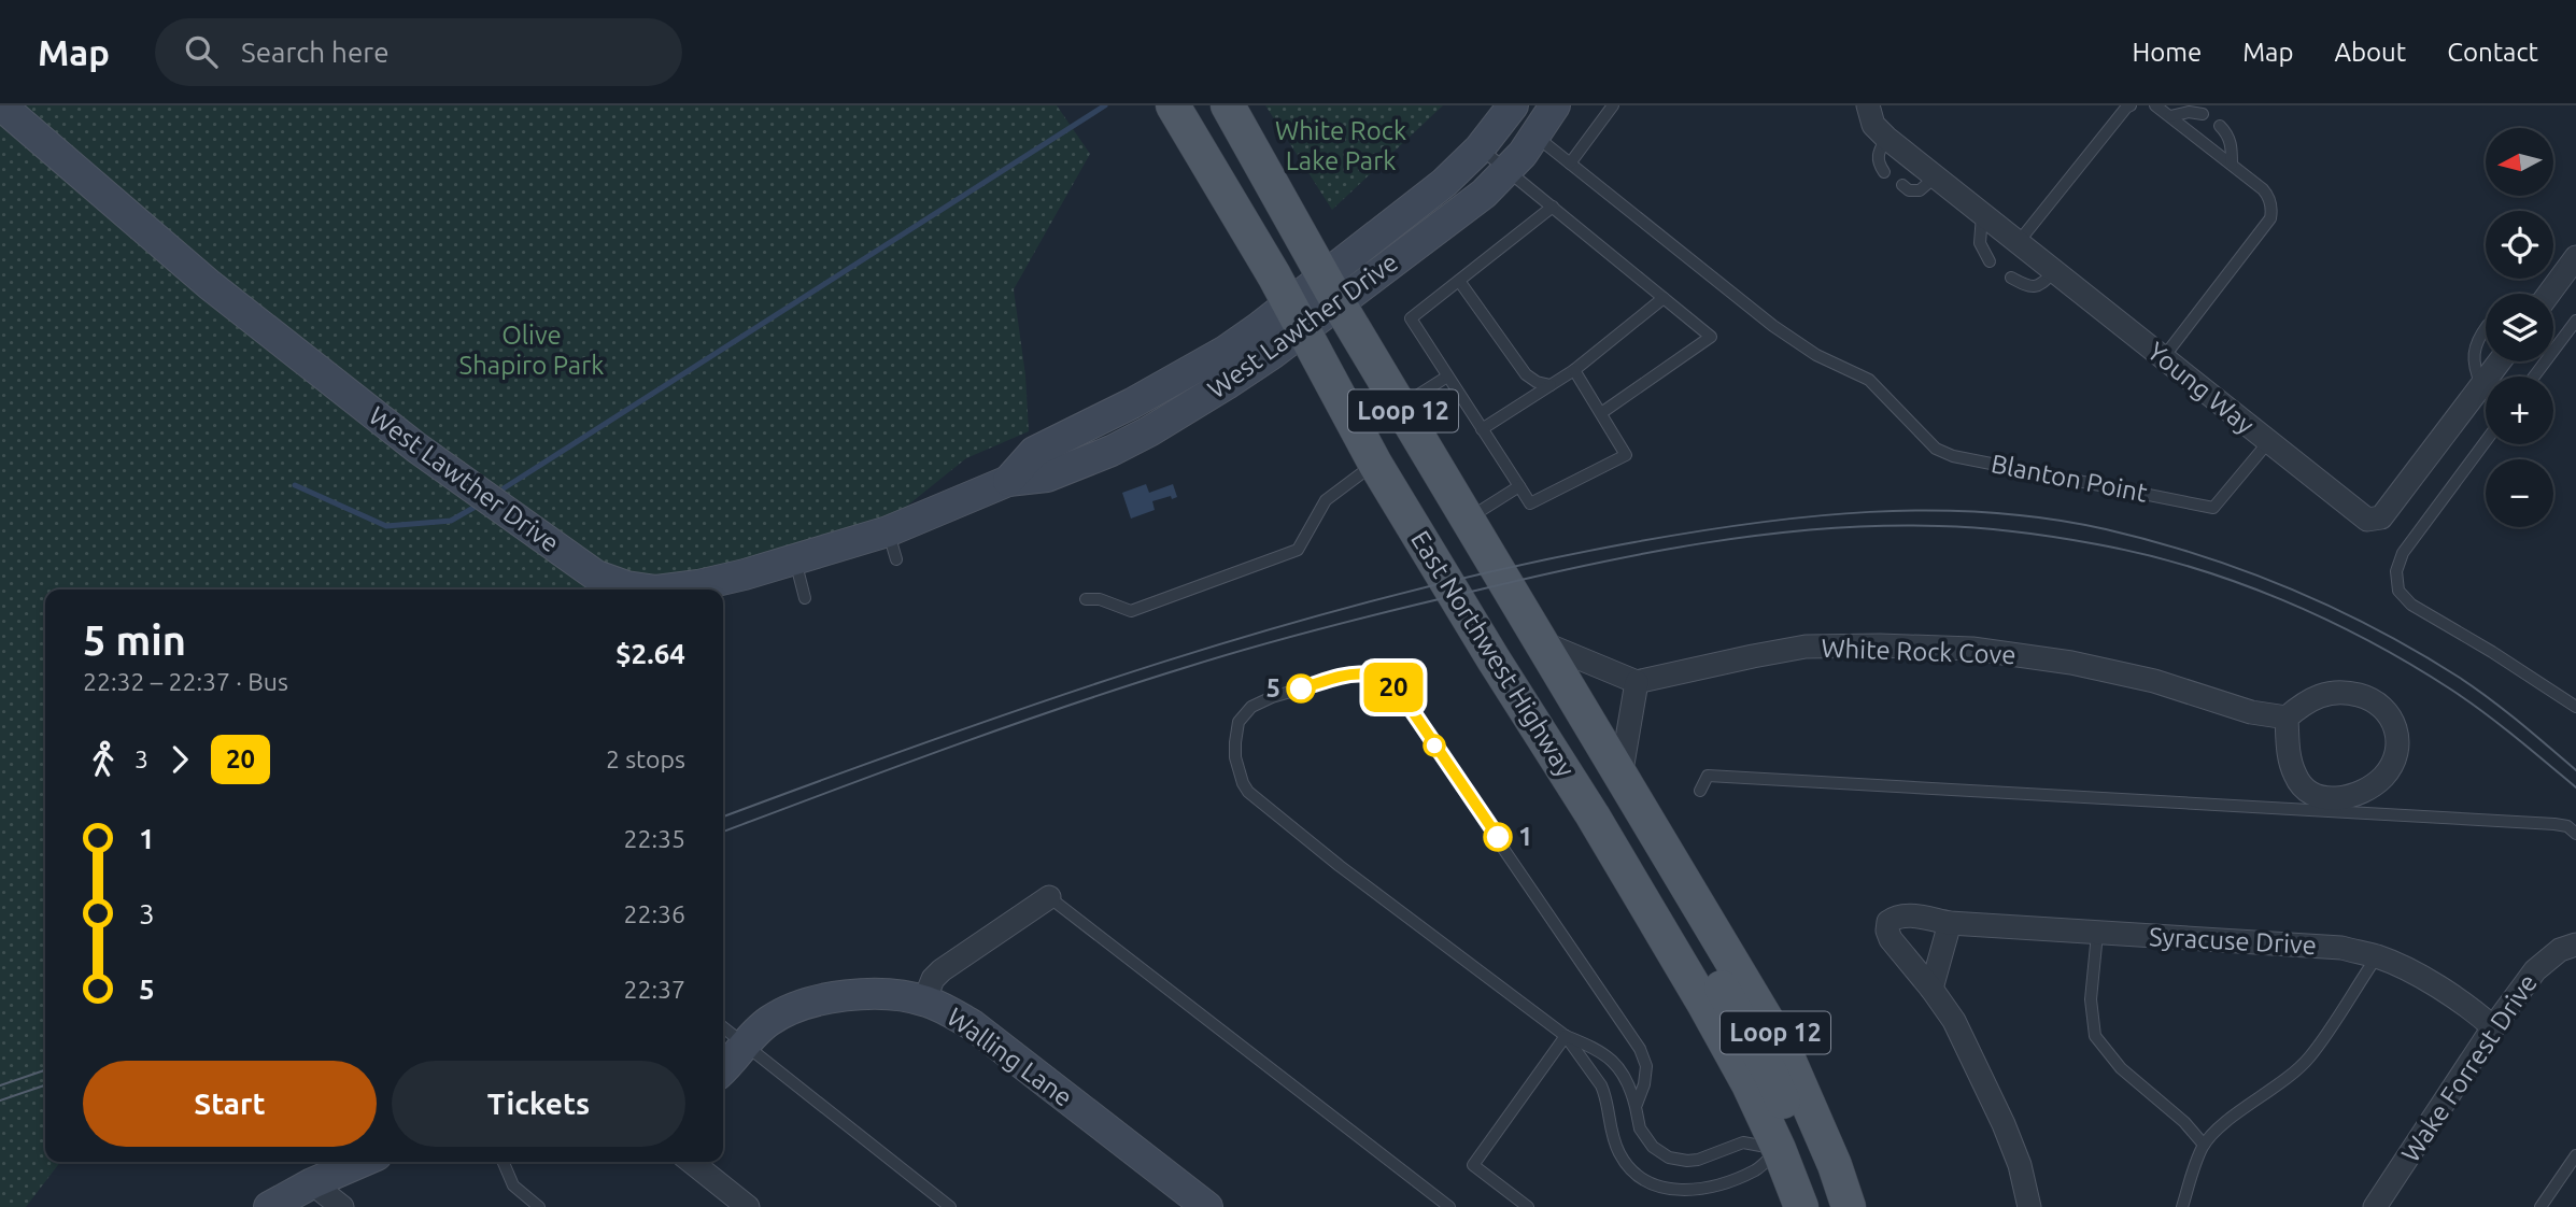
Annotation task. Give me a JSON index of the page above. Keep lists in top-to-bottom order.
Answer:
{
  "streets": {
    "main road": ["Loop 12", "East Northwest Highway"],
    "street": [
      "West Lawther Drive",
      "Young Way",
      "White Rock Cove",
      "Syracuse Drive",
      "Walling Lane",
      "Wake Forrest Drive"
    ],
    "lane": ["Blanton Point"]
  },
  "crossings": [
    ["West Lawther Drive", "East Northwest Highway"],
    ["Young Way", "Blanton Point"],
    ["Syracuse Drive", "Wake Forrest Drive"]
  ],
  "parks": ["White Rock Lake Park", "Olive Shapiro Park"],
  "places": ["5", "1"],
  "lines": ["bus line 20"],
  "north": "left",
  "page": {
    "header": "Map",
    "search": "Search here",
    "nav": [
      "Home",
      "Map",
      "About",
      "Contact"
    ],
    "on_map": "20",
    "map_buttons": ["+", "−"],
    "heading": ["5 min", "22:32 – 22:37 · Bus", "$2.64"],
    "legs": ["3", "20", "2 stops"],
    "list": [
      {
        "name": "1",
        "value": "22:35"
      },
      {
        "name": "3",
        "value": "22:36"
      },
      {
        "name": "5",
        "value": "22:37"
      }
    ],
    "buttons": ["Start", "Tickets"]
  }
}
